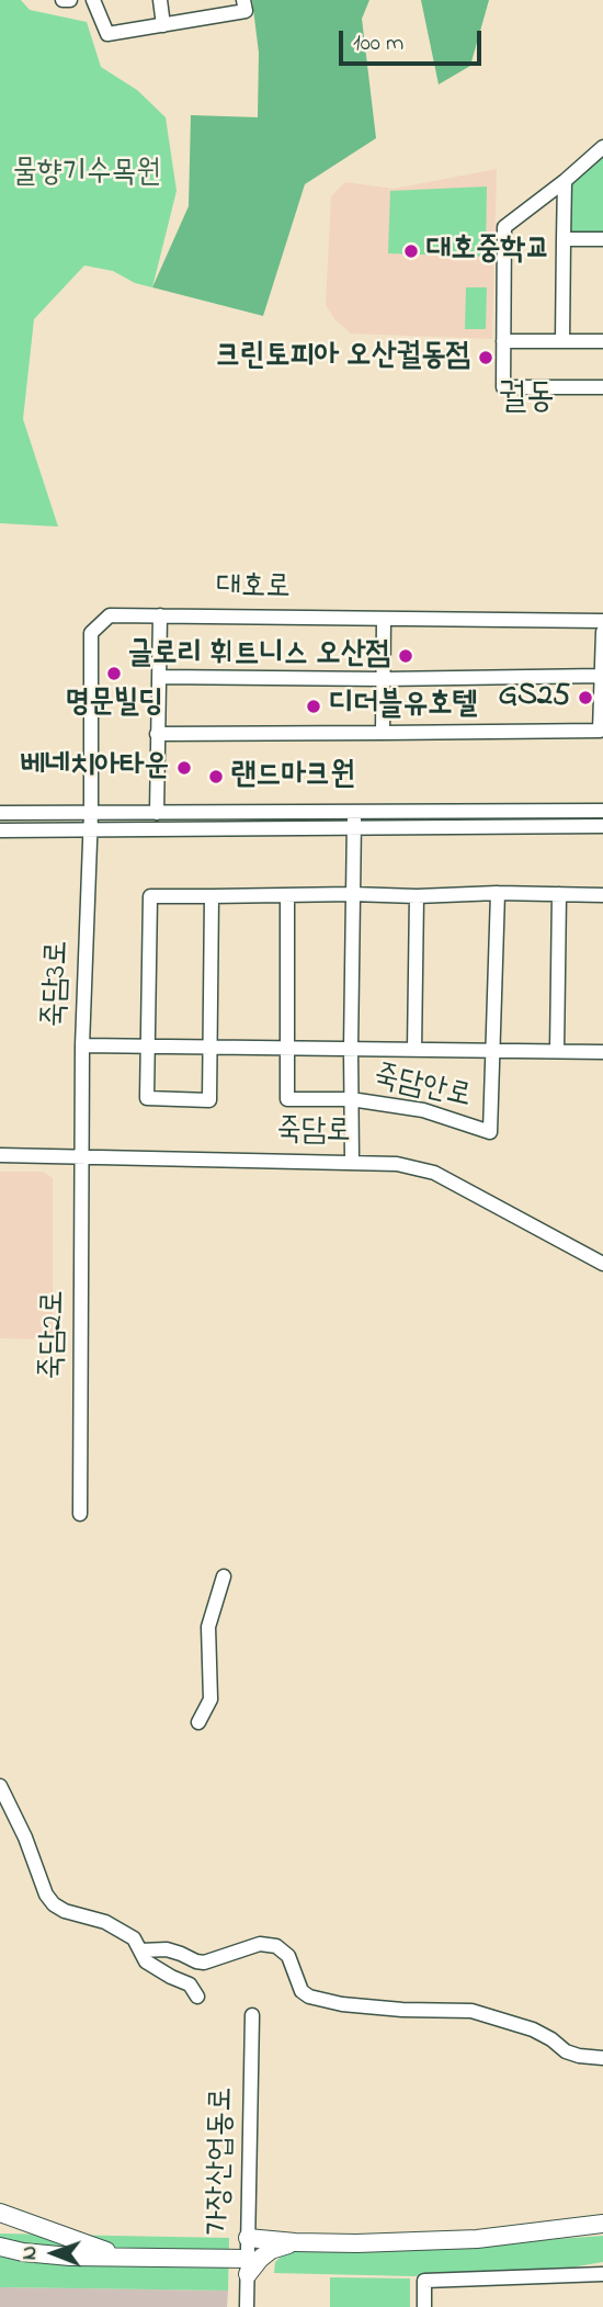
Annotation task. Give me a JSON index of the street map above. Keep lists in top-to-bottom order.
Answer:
{
  "streets": {
    "street": [
      "대호로",
      "죽담3로",
      "죽담안로",
      "죽담로",
      "죽담2로",
      "가장산업동로"
    ]
  },
  "crossings": [
    ["대호로", "죽담3로"],
    ["죽담3로", "죽담안로"],
    ["죽담3로", "죽담로"],
    ["죽담3로", "죽담2로"],
    ["죽담안로", "죽담로"],
    ["죽담로", "죽담2로"]
  ],
  "districts": ["궐동"],
  "parks": ["물향기수목원"],
  "places": [
    "대호중학교",
    "크린토피아 오산궐동점",
    "글로리 휘트니스 오산점",
    "명문빌딩",
    "GS25",
    "디더블유호텔",
    "베네치아타운",
    "랜드마크원"
  ],
  "scale_bar": "100 m",
  "north": "left"
}
